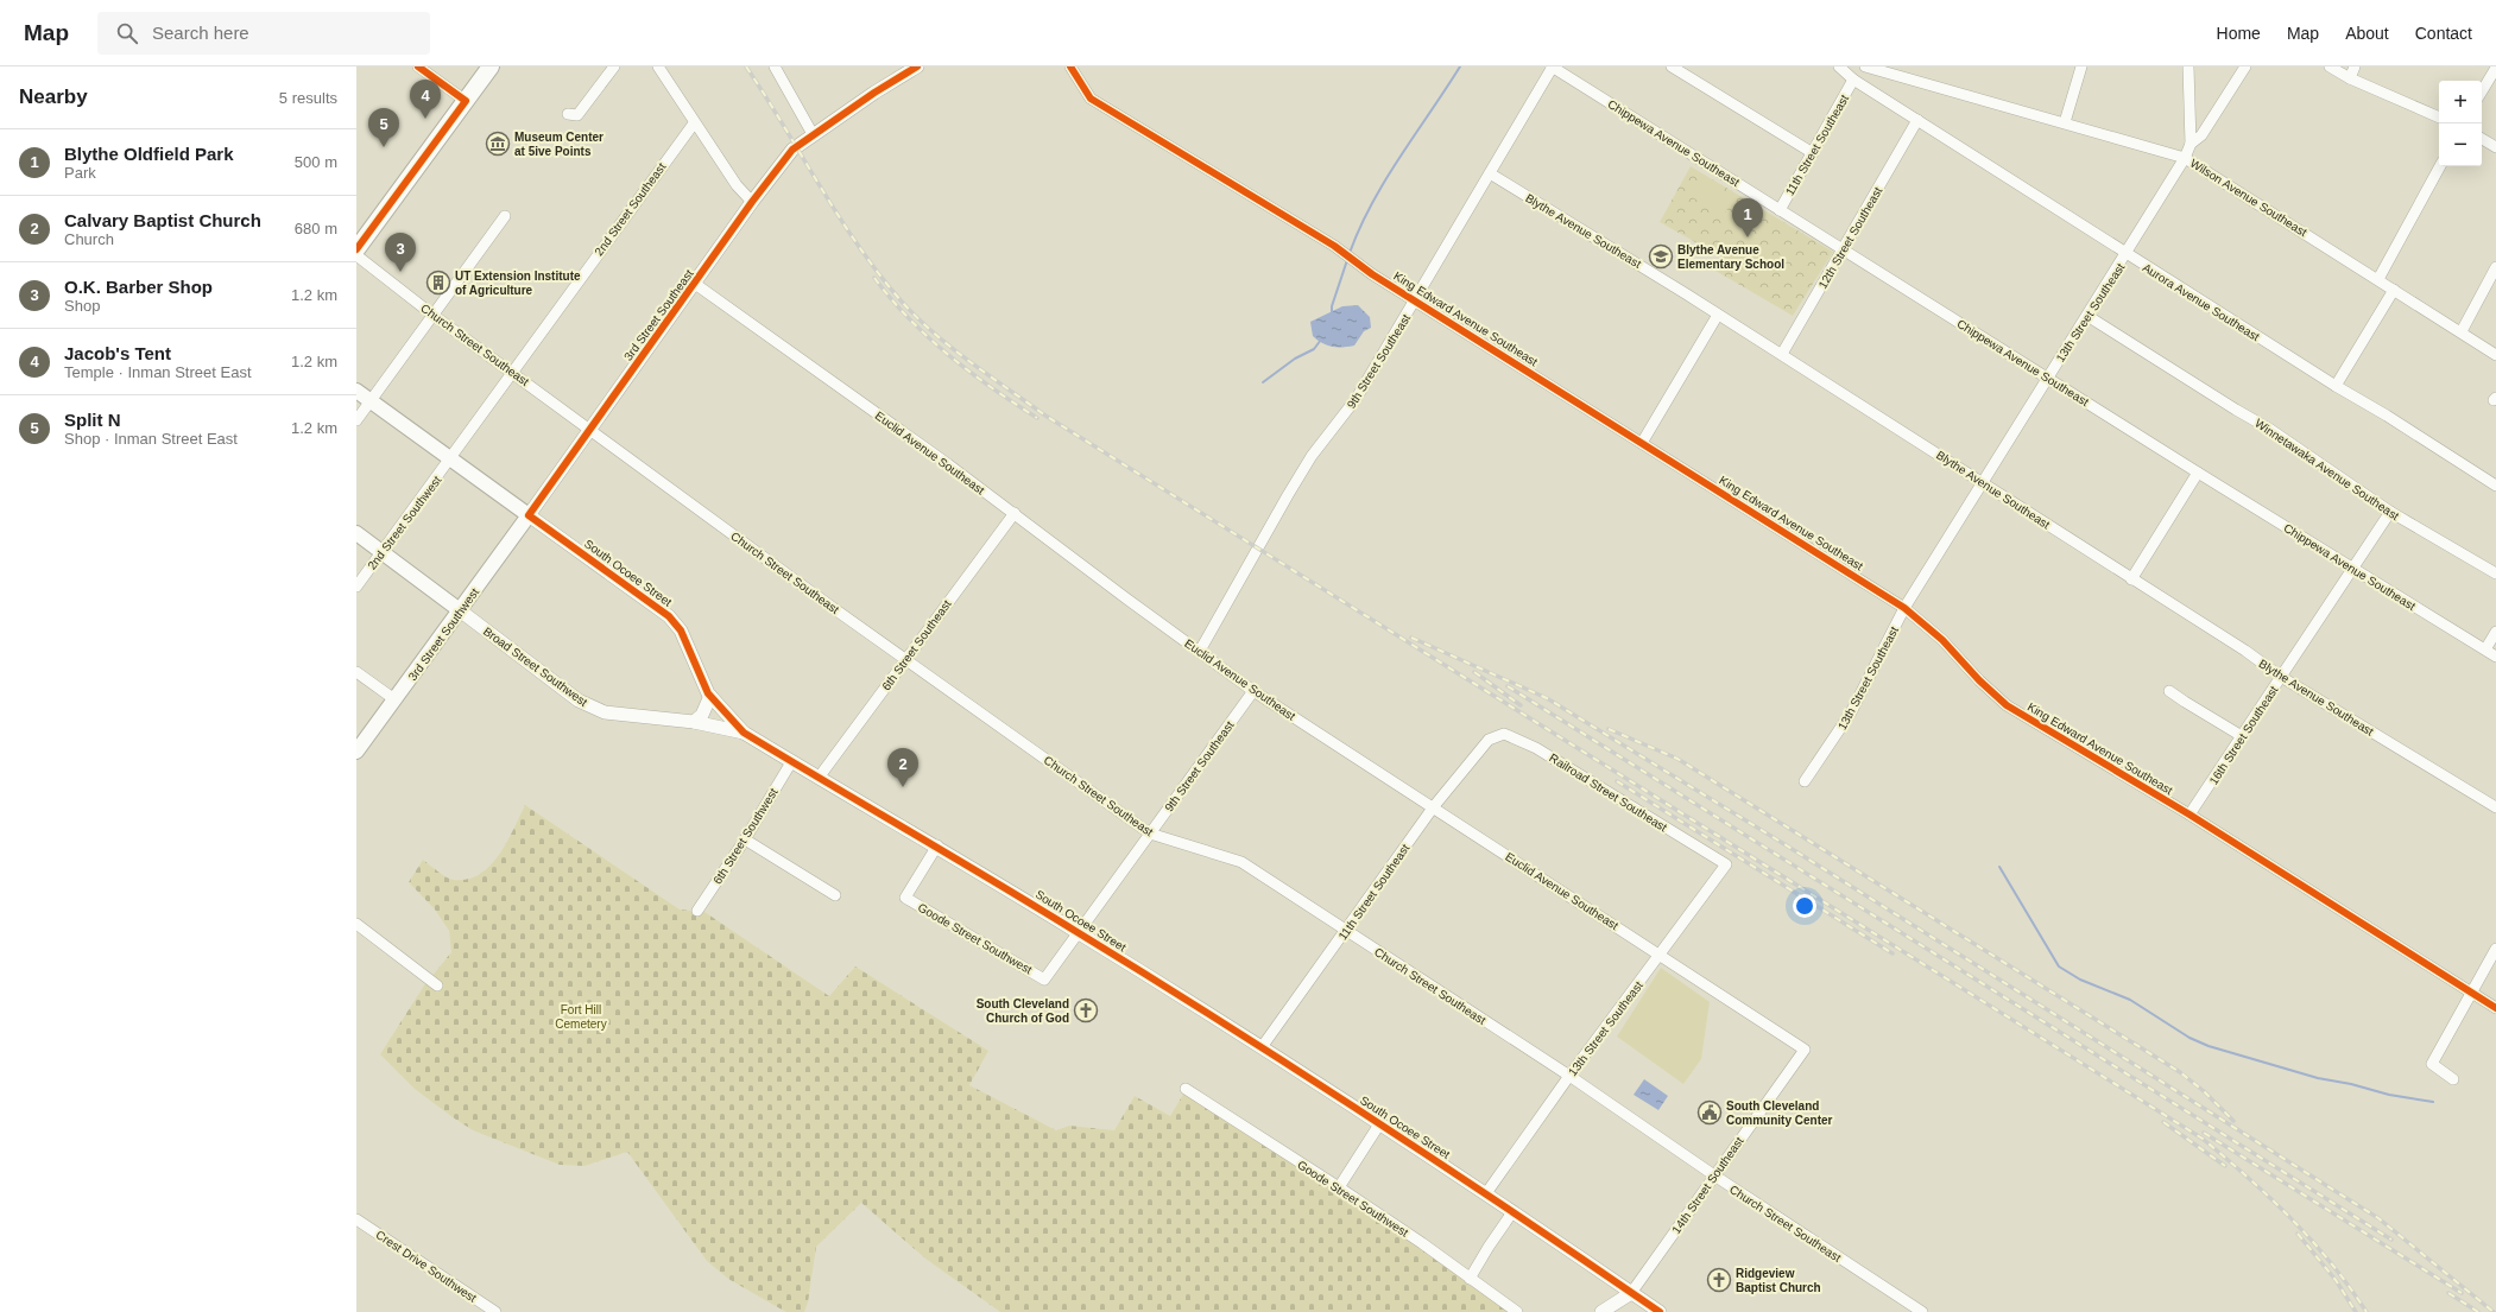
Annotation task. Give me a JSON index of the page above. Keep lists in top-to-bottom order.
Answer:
{
  "streets": {
    "main road": ["South Ocoee Street", "3rd Street Southwest", "Broad Street Southwest"],
    "street": [
      "Chippewa Avenue Southeast",
      "11th Street Southeast",
      "Wilson Avenue Southeast",
      "2nd Street Southeast",
      "Blythe Avenue Southeast",
      "12th Street Southeast",
      "Aurora Avenue Southeast",
      "13th Street Southeast",
      "3rd Street Southeast",
      "King Edward Avenue Southeast",
      "Church Street Southeast",
      "9th Street Southeast",
      "Euclid Avenue Southeast",
      "Winnetawaka Avenue Southeast",
      "2nd Street Southwest",
      "6th Street Southeast",
      "16th Street Southeast",
      "Railroad Street Southeast",
      "6th Street Southwest",
      "Goode Street Southwest",
      "14th Street Southeast",
      "Crest Drive Southwest"
    ]
  },
  "crossings": [
    ["Chippewa Avenue Southeast", "11th Street Southeast"],
    ["Chippewa Avenue Southeast", "12th Street Southeast"],
    ["Chippewa Avenue Southeast", "13th Street Southeast"],
    ["Chippewa Avenue Southeast", "9th Street Southeast"],
    ["Chippewa Avenue Southeast", "16th Street Southeast"],
    ["11th Street Southeast", "Aurora Avenue Southeast"],
    ["11th Street Southeast", "Church Street Southeast"],
    ["11th Street Southeast", "Euclid Avenue Southeast"],
    ["11th Street Southeast", "South Ocoee Street"],
    ["11th Street Southeast", "Railroad Street Southeast"],
    ["Wilson Avenue Southeast", "13th Street Southeast"],
    ["2nd Street Southeast", "Church Street Southeast"],
    ["2nd Street Southeast", "2nd Street Southwest"],
    ["2nd Street Southeast", "South Ocoee Street"],
    ["Blythe Avenue Southeast", "12th Street Southeast"],
    ["Blythe Avenue Southeast", "13th Street Southeast"],
    ["Blythe Avenue Southeast", "9th Street Southeast"],
    ["Blythe Avenue Southeast", "16th Street Southeast"],
    ["12th Street Southeast", "Aurora Avenue Southeast"],
    ["Aurora Avenue Southeast", "13th Street Southeast"],
    ["13th Street Southeast", "King Edward Avenue Southeast"],
    ["13th Street Southeast", "Church Street Southeast"],
    ["13th Street Southeast", "Euclid Avenue Southeast"],
    ["13th Street Southeast", "Winnetawaka Avenue Southeast"],
    ["13th Street Southeast", "South Ocoee Street"],
    ["13th Street Southeast", "Railroad Street Southeast"],
    ["3rd Street Southeast", "Church Street Southeast"],
    ["3rd Street Southeast", "Euclid Avenue Southeast"],
    ["3rd Street Southeast", "South Ocoee Street"],
    ["3rd Street Southeast", "3rd Street Southwest"],
    ["King Edward Avenue Southeast", "9th Street Southeast"],
    ["King Edward Avenue Southeast", "16th Street Southeast"],
    ["Church Street Southeast", "9th Street Southeast"],
    ["Church Street Southeast", "6th Street Southeast"],
    ["Church Street Southeast", "14th Street Southeast"],
    ["9th Street Southeast", "Euclid Avenue Southeast"],
    ["9th Street Southeast", "South Ocoee Street"],
    ["9th Street Southeast", "Goode Street Southwest"],
    ["Euclid Avenue Southeast", "6th Street Southeast"],
    ["Euclid Avenue Southeast", "14th Street Southeast"],
    ["Winnetawaka Avenue Southeast", "16th Street Southeast"],
    ["2nd Street Southwest", "South Ocoee Street"],
    ["2nd Street Southwest", "Broad Street Southwest"],
    ["South Ocoee Street", "3rd Street Southwest"],
    ["South Ocoee Street", "6th Street Southeast"],
    ["South Ocoee Street", "Broad Street Southwest"],
    ["South Ocoee Street", "6th Street Southwest"],
    ["South Ocoee Street", "Goode Street Southwest"],
    ["South Ocoee Street", "14th Street Southeast"],
    ["3rd Street Southwest", "Broad Street Southwest"]
  ],
  "parks": ["Fort Hill Cemetery"],
  "places": {
    "museum": ["Museum Center at 5ive Points"],
    "school or university": ["Blythe Avenue Elementary School"],
    "building": ["UT Extension Institute of Agriculture"],
    "church": ["South Cleveland Church of God", "Ridgeview Baptist Church"],
    "public building": ["South Cleveland Community Center"]
  },
  "page": {
    "header": "Map",
    "search": "Search here",
    "nav": [
      "Home",
      "Map",
      "About",
      "Contact"
    ],
    "heading": ["Nearby", "5 results"],
    "pins": [
      "4",
      "5",
      "1",
      "3",
      "2"
    ],
    "map_buttons": ["+", "−"],
    "list": [
      {
        "mark": "1",
        "name": "Blythe Oldfield Park",
        "note": "Park",
        "value": "500 m"
      },
      {
        "mark": "2",
        "name": "Calvary Baptist Church",
        "note": "Church",
        "value": "680 m"
      },
      {
        "mark": "3",
        "name": "O.K. Barber Shop",
        "note": "Shop",
        "value": "1.2 km"
      },
      {
        "mark": "4",
        "name": "Jacob's Tent",
        "note": "Temple · Inman Street East",
        "value": "1.2 km"
      },
      {
        "mark": "5",
        "name": "Split N",
        "note": "Shop · Inman Street East",
        "value": "1.2 km"
      }
    ]
  }
}
